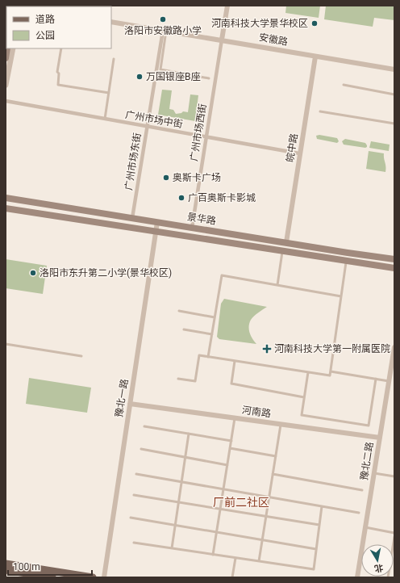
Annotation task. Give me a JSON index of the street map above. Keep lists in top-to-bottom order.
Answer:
{
  "streets": {
    "main road": ["景华路"],
    "street": [
      "安徽路",
      "广州市场中街",
      "广州市场西街",
      "皖中路",
      "广州市场东街",
      "豫北一路",
      "河南路",
      "豫北二路"
    ]
  },
  "crossings": [
    ["安徽路", "广州市场西街"],
    ["安徽路", "皖中路"],
    ["安徽路", "广州市场东街"],
    ["广州市场中街", "广州市场西街"],
    ["广州市场中街", "皖中路"],
    ["广州市场中街", "广州市场东街"],
    ["广州市场西街", "景华路"],
    ["皖中路", "景华路"],
    ["广州市场东街", "景华路"],
    ["景华路", "豫北一路"],
    ["豫北一路", "河南路"],
    ["河南路", "豫北二路"]
  ],
  "districts": ["厂前二社区"],
  "places": {
    "other": [
      "洛阳市安徽路小学",
      "河南科技大学景华校区",
      "万国银座B座",
      "奥斯卡广场",
      "广百奥斯卡影城",
      "洛阳市东升第二小学(景华校区)"
    ],
    "health": ["河南科技大学第一附属医院"]
  },
  "legend": ["道路", "公园"],
  "scale_bar": "100 m",
  "north": "bottom"
}
